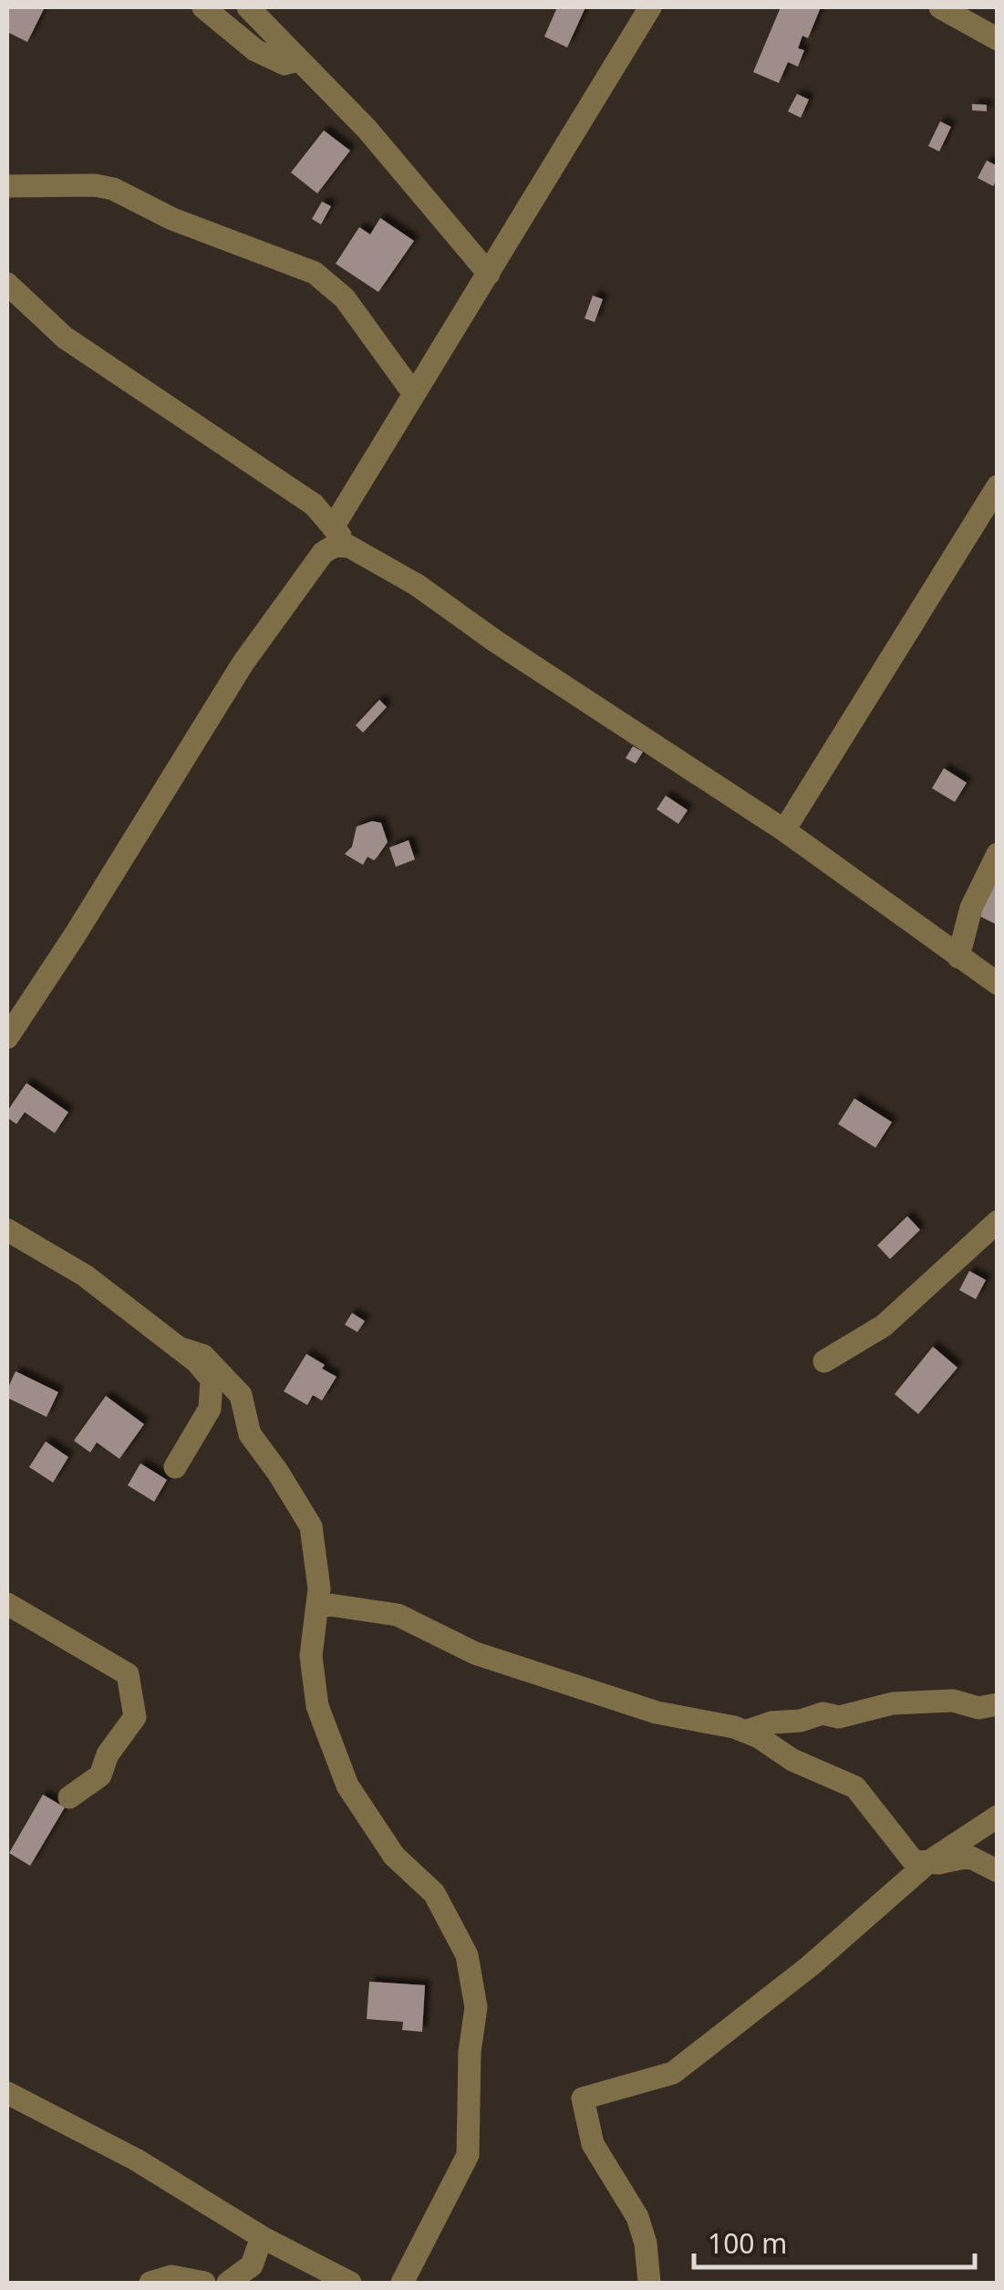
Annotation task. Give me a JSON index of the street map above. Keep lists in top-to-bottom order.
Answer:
{
  "scale_bar": "100 m"
}
